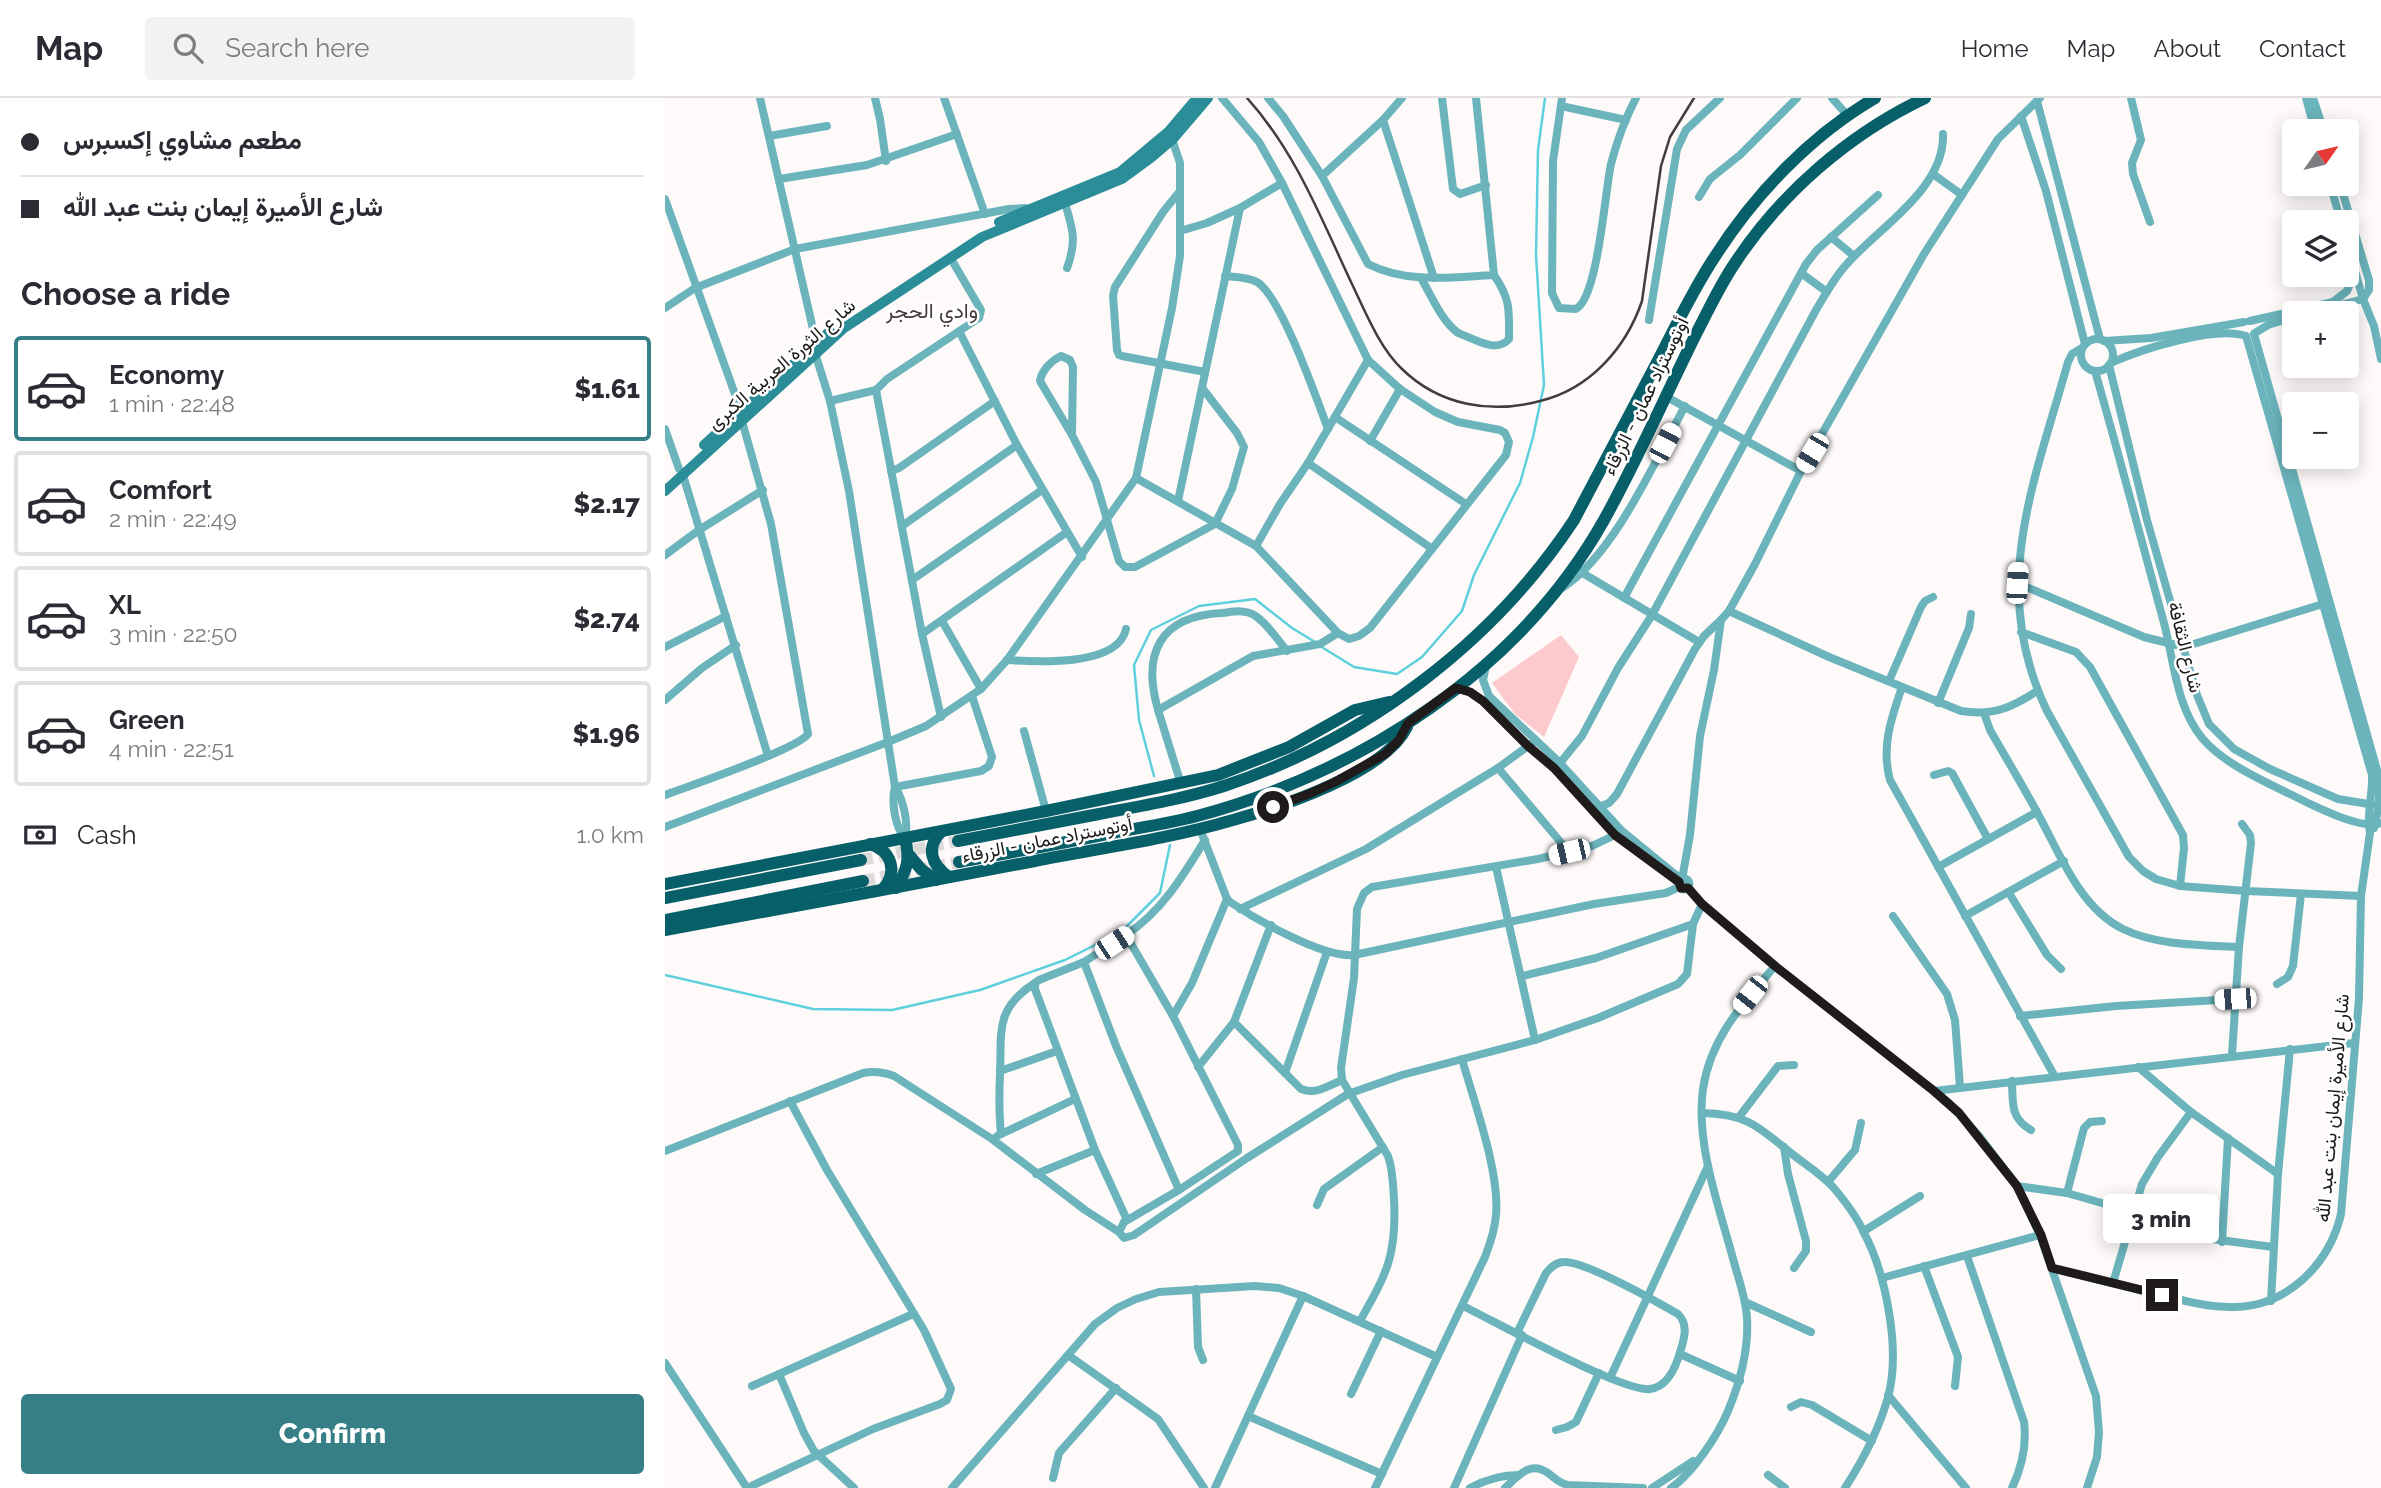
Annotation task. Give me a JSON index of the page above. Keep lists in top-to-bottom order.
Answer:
{
  "streets": {
    "highway": ["أوتوستراد عمان - الزرقاء"],
    "main road": ["شارع الثورة العربية الكبرى"],
    "street": ["شارع الثقافة", "شارع الأميرة إيمان بنت عبد الله"]
  },
  "crossings": [
    ["شارع الثقافة", "شارع الأميرة إيمان بنت عبد الله"]
  ],
  "districts": ["وادي الحجر"],
  "north": "top right",
  "page": {
    "header": "Map",
    "search": "Search here",
    "nav": [
      "Home",
      "Map",
      "About",
      "Contact"
    ],
    "banner": ["مطعم مشاوي إكسبرس", "شارع الأميرة إيمان بنت عبد الله"],
    "map_buttons": ["+", "−"],
    "heading": "Choose a ride",
    "list": [
      {
        "name": "Economy",
        "note": "1 min · 22:48",
        "value": "$1.61"
      },
      {
        "name": "Comfort",
        "note": "2 min · 22:49",
        "value": "$2.17"
      },
      {
        "name": "XL",
        "note": "3 min · 22:50",
        "value": "$2.74"
      },
      {
        "name": "Green",
        "note": "4 min · 22:51",
        "value": "$1.96"
      }
    ],
    "pay": ["Cash", "1.0 km"],
    "bubble": "3 min",
    "buttons": "Confirm"
  }
}
